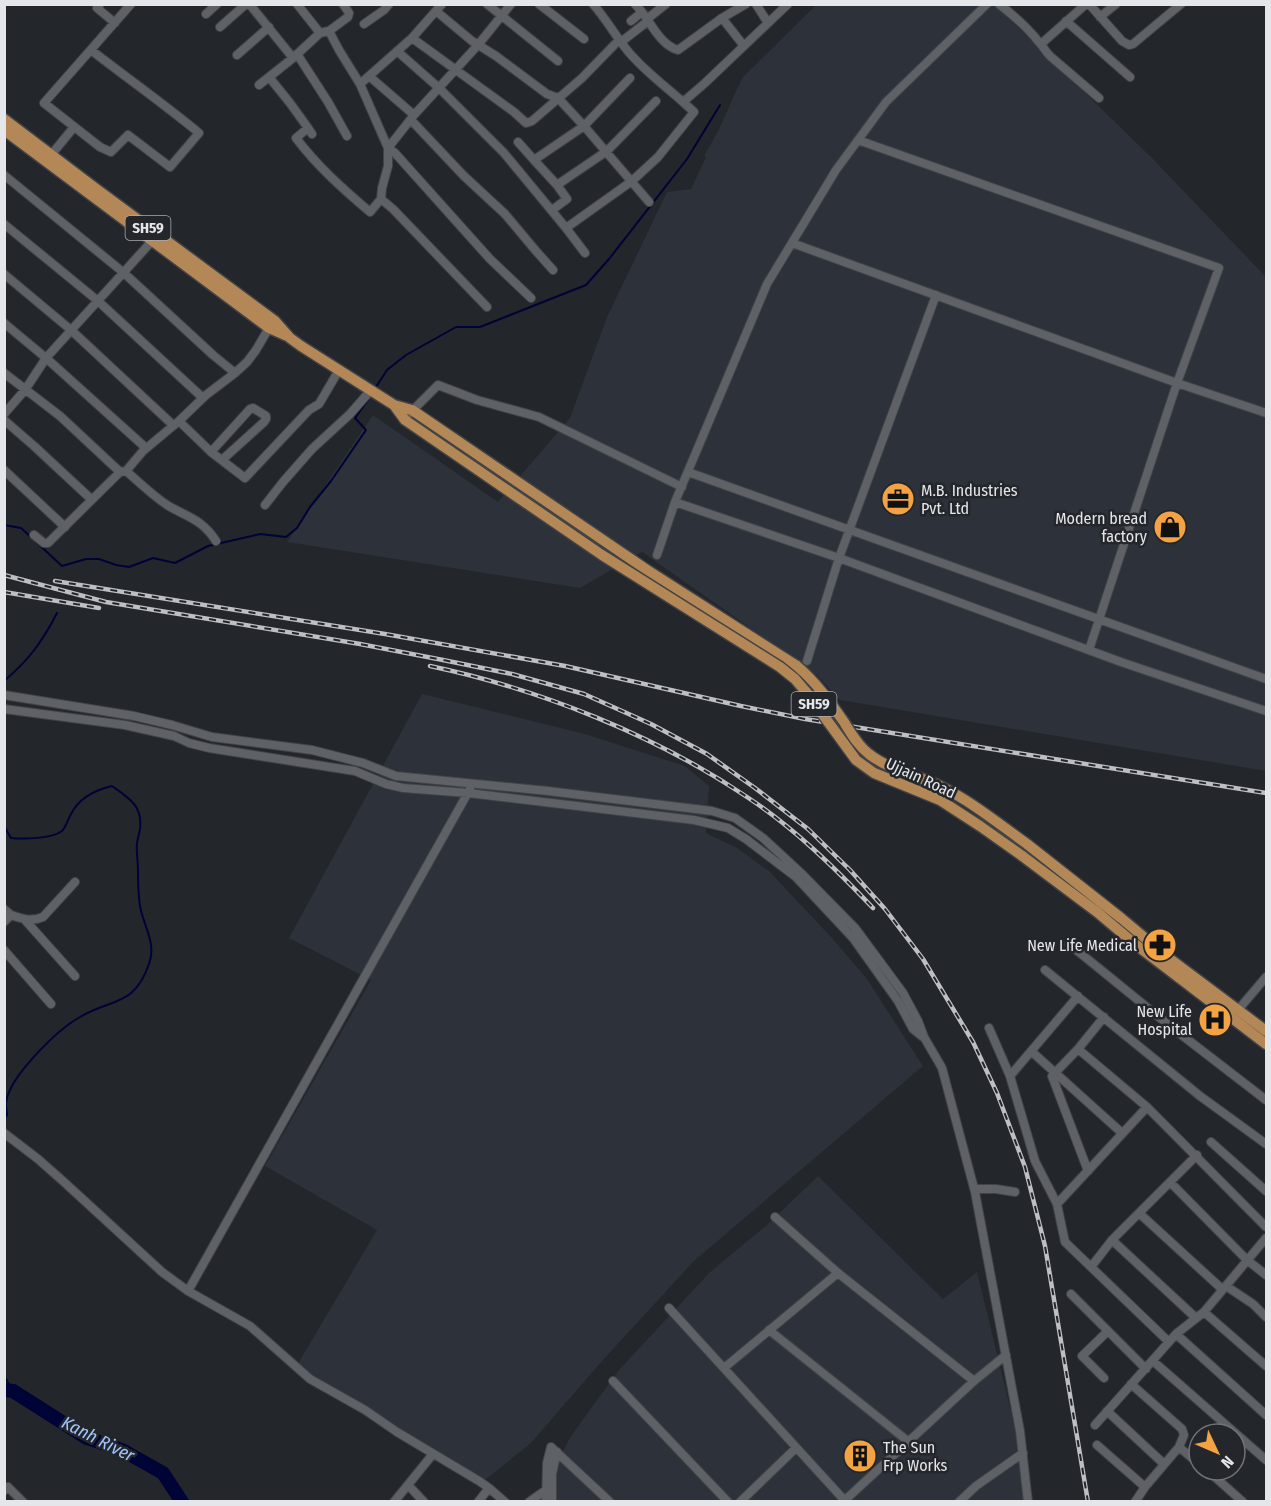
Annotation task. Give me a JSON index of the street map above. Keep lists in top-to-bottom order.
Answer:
{
  "streets": {
    "main road": ["SH59", "Ujjain Road"]
  },
  "crossings": [
    ["SH59", "Ujjain Road"]
  ],
  "water": ["Kanh River"],
  "places": {
    "office": ["M.B. Industries Pvt. Ltd"],
    "shop": ["Modern bread factory"],
    "pharmacy": ["New Life Medical"],
    "hospital": ["New Life Hospital"],
    "building": ["The Sun Frp Works"]
  },
  "north": "bottom right"
}
